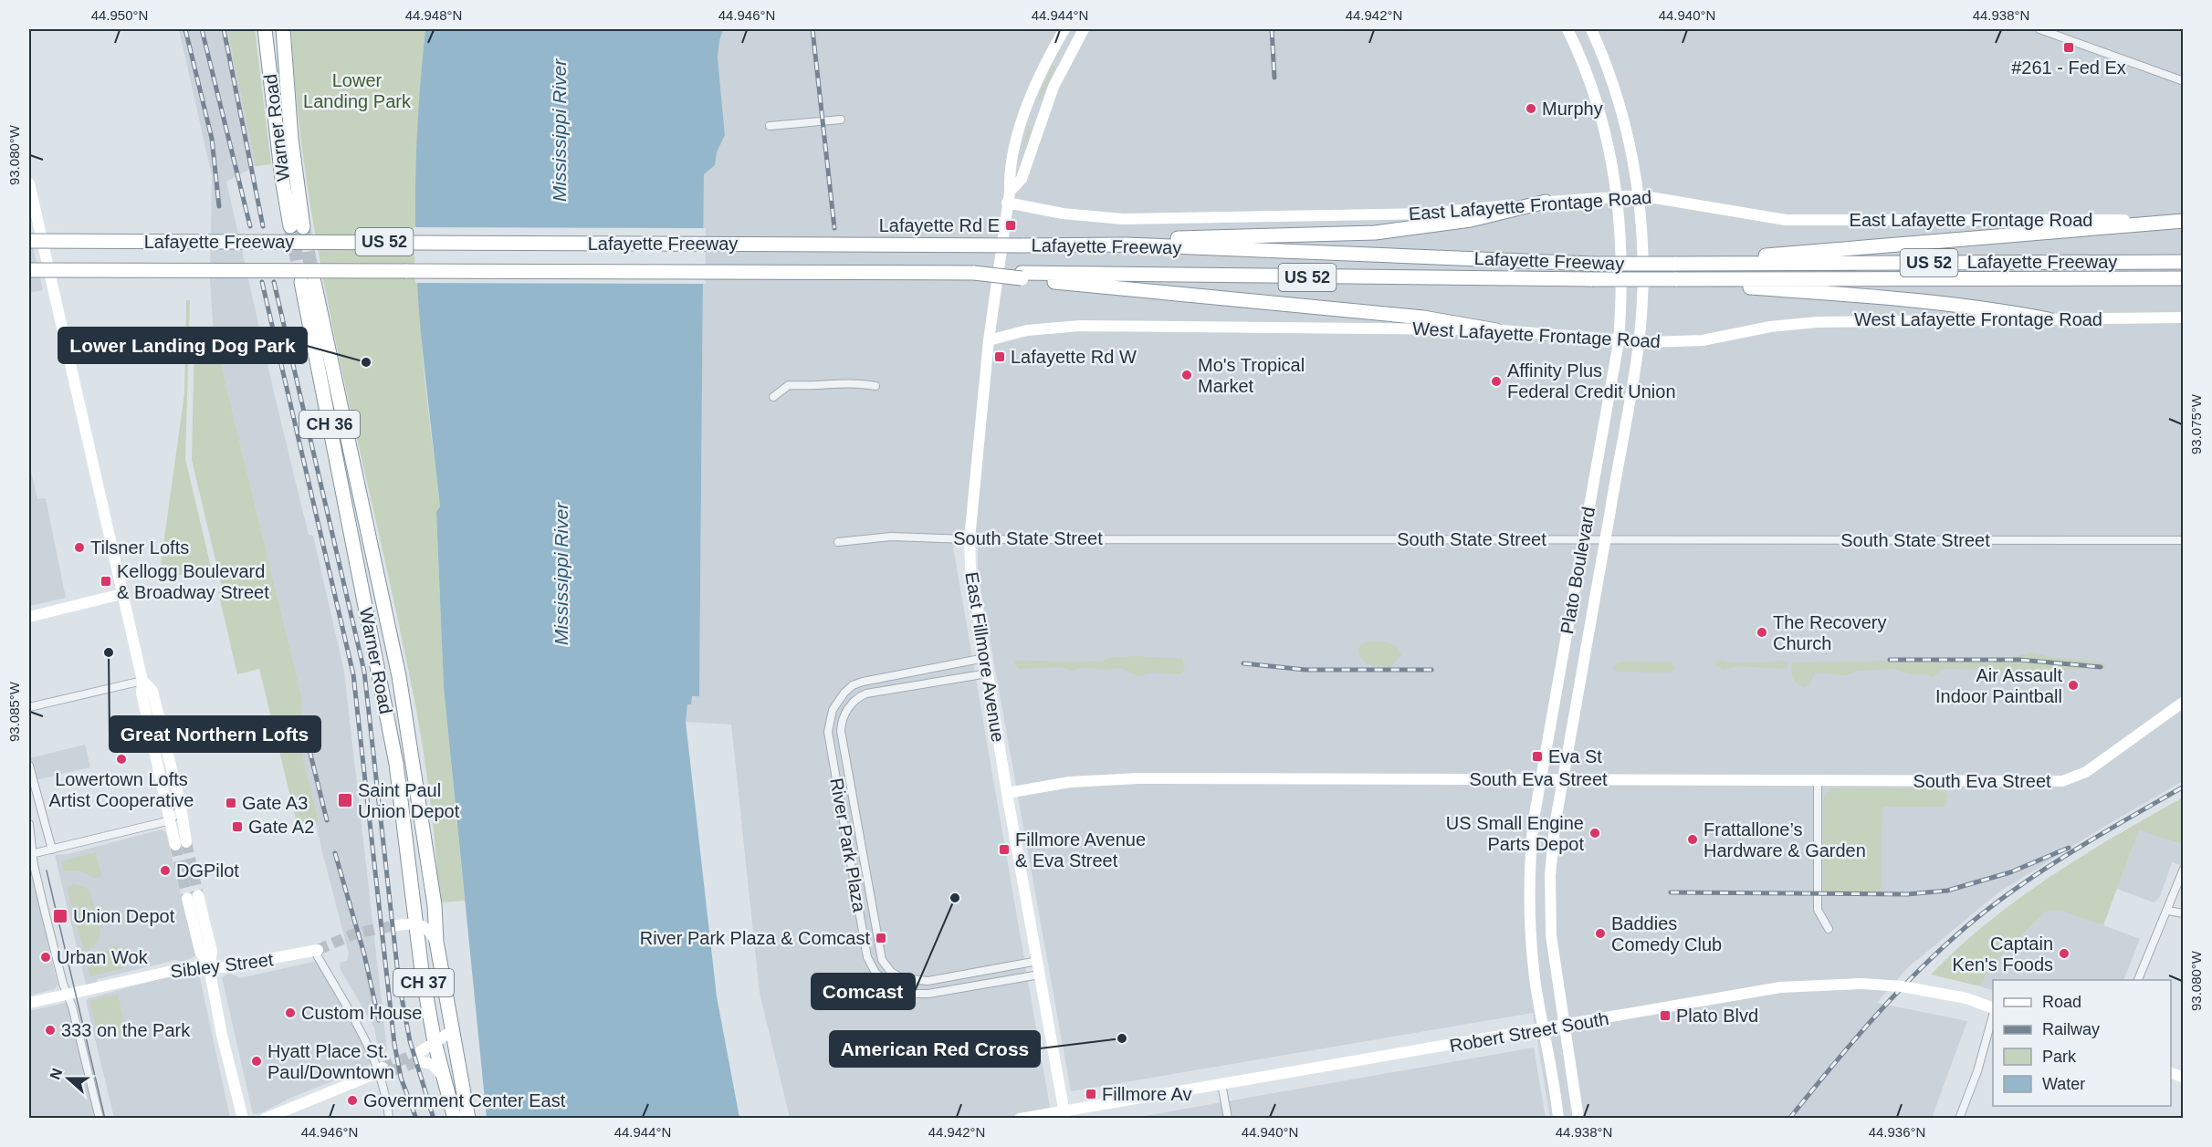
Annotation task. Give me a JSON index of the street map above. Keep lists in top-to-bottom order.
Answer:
{
  "streets": {
    "highway": [
      "Warner Road",
      "Lafayette Freeway",
      "US 52",
      "CH 36",
      "CH 37"
    ],
    "main road": [
      "East Lafayette Frontage Road",
      "West Lafayette Frontage Road",
      "Plato Boulevard",
      "East Fillmore Avenue",
      "South Eva Street",
      "Sibley Street",
      "Robert Street South"
    ],
    "street": ["South State Street", "River Park Plaza"]
  },
  "crossings": [
    ["Warner Road", "CH 37"],
    ["East Lafayette Frontage Road", "Plato Boulevard"],
    ["East Lafayette Frontage Road", "East Fillmore Avenue"],
    ["West Lafayette Frontage Road", "Plato Boulevard"],
    ["West Lafayette Frontage Road", "East Fillmore Avenue"],
    ["South State Street", "Plato Boulevard"],
    ["South State Street", "East Fillmore Avenue"],
    ["Plato Boulevard", "South Eva Street"],
    ["Plato Boulevard", "Robert Street South"],
    ["East Fillmore Avenue", "South Eva Street"],
    ["East Fillmore Avenue", "River Park Plaza"],
    ["East Fillmore Avenue", "Robert Street South"]
  ],
  "water": ["Mississippi River"],
  "parks": ["Lower Landing Park"],
  "places": {
    "transit": [
      "#261 - Fed Ex",
      "Lafayette Rd E",
      "Lafayette Rd W",
      "Kellogg Boulevard & Broadway Street",
      "Eva St",
      "Saint Paul Union Depot",
      "Gate A3",
      "Gate A2",
      "Fillmore Avenue & Eva Street",
      "Union Depot",
      "River Park Plaza & Comcast",
      "Plato Blvd",
      "Fillmore Av"
    ],
    "other": [
      "Murphy",
      "Lower Landing Dog Park",
      "Mo's Tropical Market",
      "Affinity Plus Federal Credit Union",
      "Tilsner Lofts",
      "The Recovery Church",
      "Great Northern Lofts",
      "Air Assault Indoor Paintball",
      "Lowertown Lofts Artist Cooperative",
      "US Small Engine Parts Depot",
      "Frattallone’s Hardware & Garden",
      "DGPilot",
      "Comcast",
      "Baddies Comedy Club",
      "Captain Ken's Foods",
      "Urban Wok",
      "Custom House",
      "333 on the Park",
      "American Red Cross",
      "Hyatt Place St. Paul/Downtown",
      "Government Center East"
    ]
  },
  "legend": [
    "Road",
    "Railway",
    "Park",
    "Water"
  ],
  "north": "left",
  "coordinates": [
    "44.950°N",
    "44.948°N",
    "44.946°N",
    "44.944°N",
    "44.942°N",
    "44.940°N",
    "44.938°N",
    "93.080°W",
    "93.075°W",
    "93.085°W",
    "44.936°N"
  ]
}
